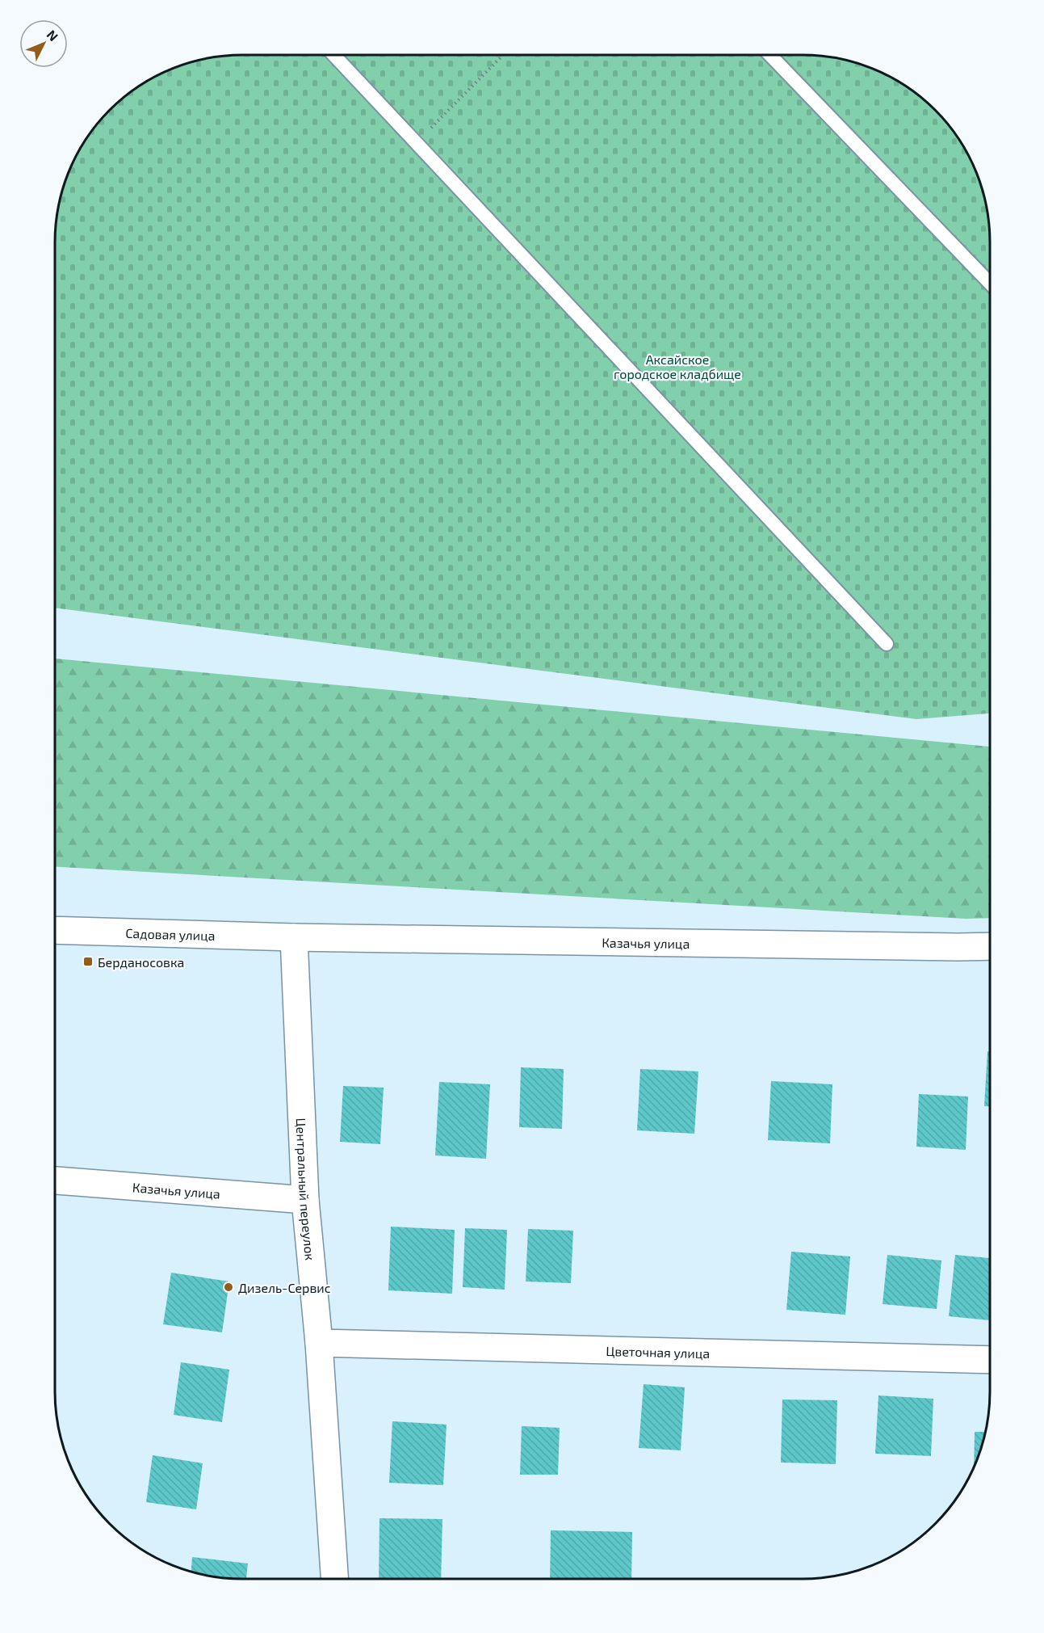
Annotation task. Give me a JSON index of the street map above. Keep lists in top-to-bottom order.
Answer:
{
  "streets": {
    "street": [
      "Садовая улица",
      "Казачья улица",
      "Центральный переулок",
      "Цветочная улица"
    ]
  },
  "crossings": [
    ["Садовая улица", "Казачья улица"],
    ["Садовая улица", "Центральный переулок"],
    ["Казачья улица", "Центральный переулок"],
    ["Центральный переулок", "Цветочная улица"]
  ],
  "parks": ["Аксайское городское кладбище"],
  "places": {
    "transit": ["Берданосовка"],
    "other": ["Дизель-Сервис"]
  },
  "north": "top right"
}
